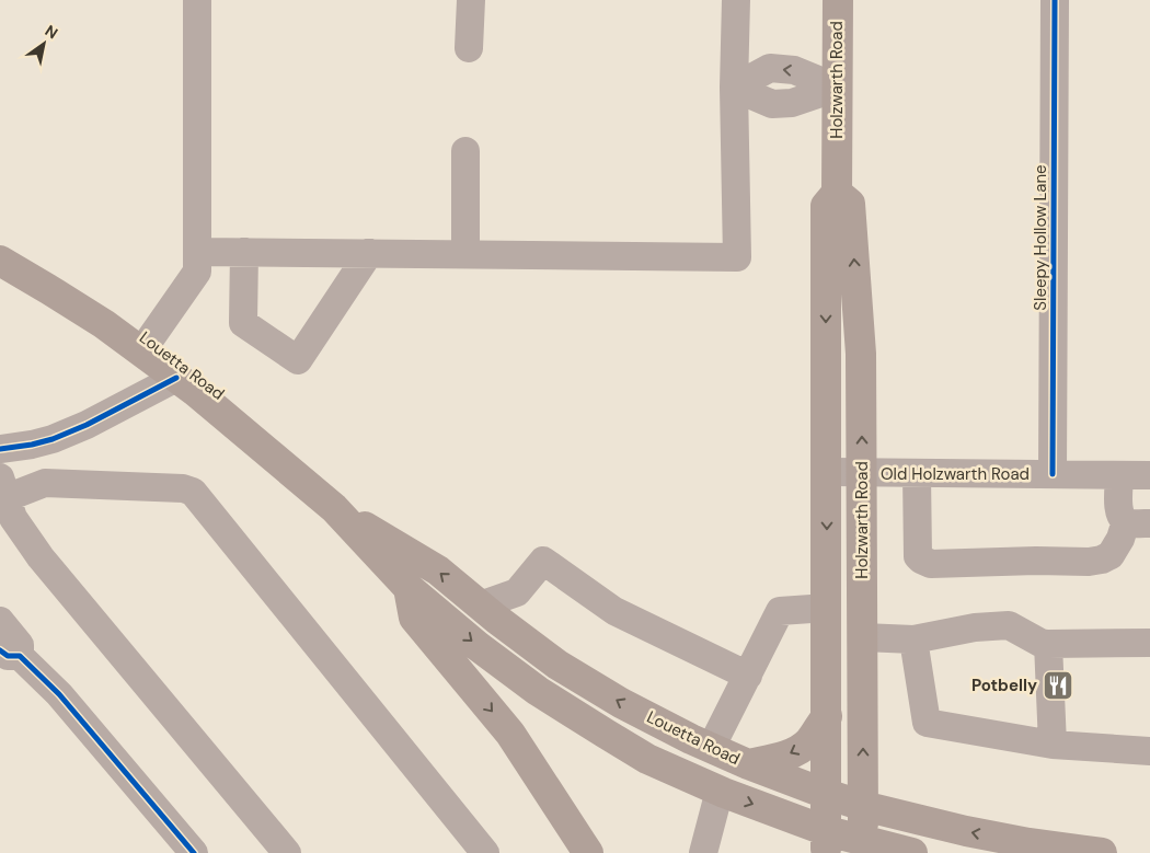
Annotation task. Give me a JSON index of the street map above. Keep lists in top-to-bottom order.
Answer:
{
  "streets": {
    "main road": ["Holzwarth Road", "Louetta Road"],
    "street": ["Sleepy Hollow Lane", "Old Holzwarth Road"]
  },
  "crossings": [
    ["Holzwarth Road", "Louetta Road"],
    ["Holzwarth Road", "Old Holzwarth Road"],
    ["Sleepy Hollow Lane", "Old Holzwarth Road"]
  ],
  "places": {
    "restaurant": ["Potbelly"]
  },
  "north": "top right"
}
